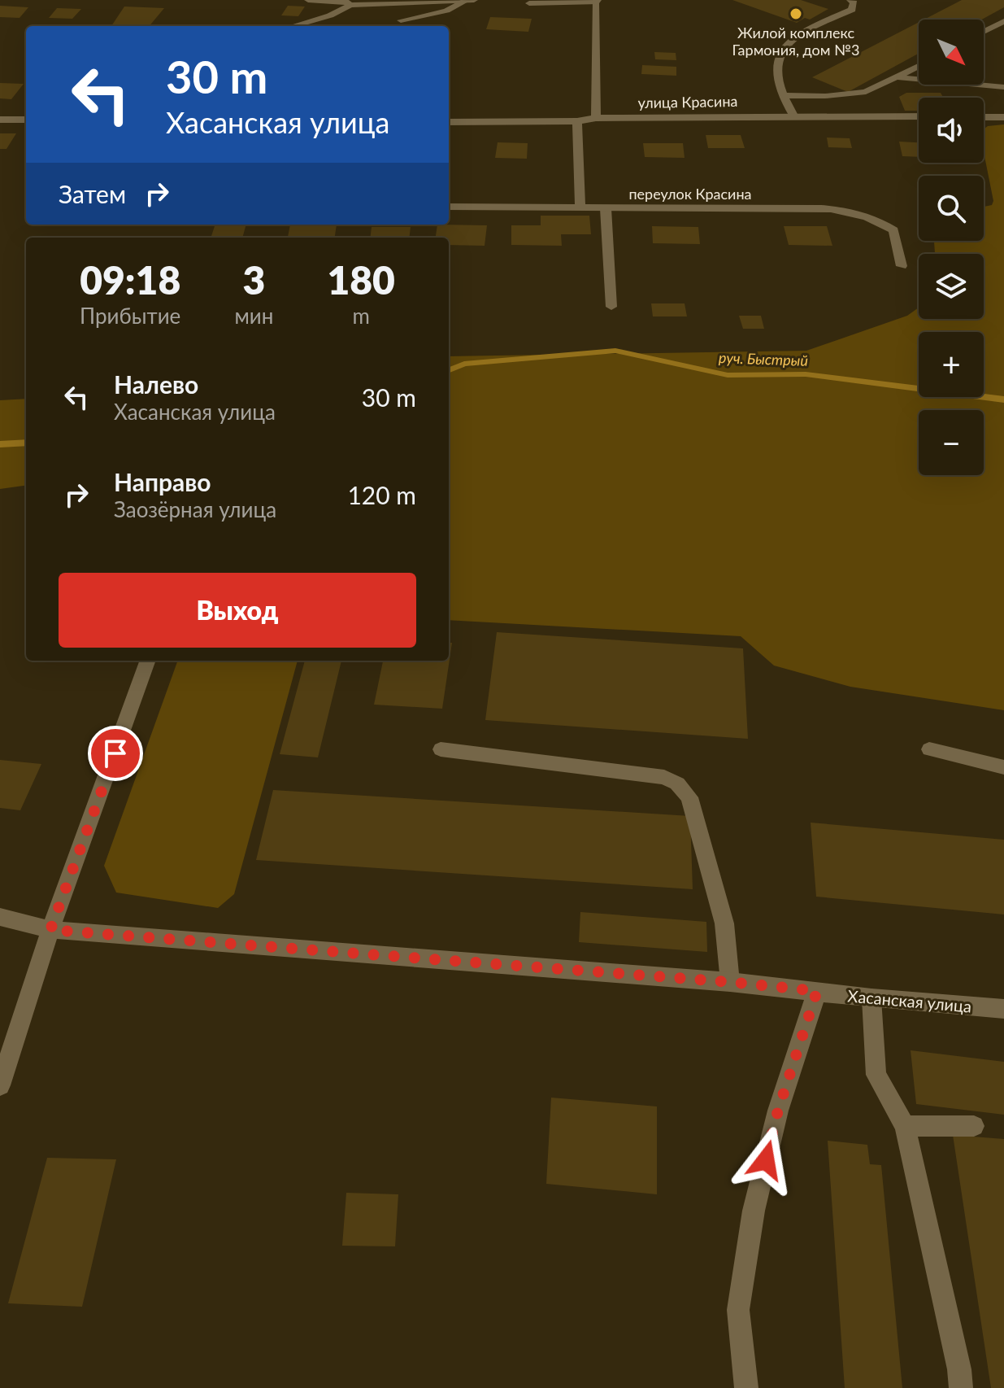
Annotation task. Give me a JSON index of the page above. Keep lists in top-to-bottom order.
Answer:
{
  "streets": {
    "street": ["улица Красина", "переулок Красина", "Хасанская улица"]
  },
  "water": ["руч. Быстрый"],
  "places": ["Жилой комплекс Гармония, дом №3"],
  "north": "bottom right",
  "page": {
    "map_buttons": ["+", "−"],
    "turn": ["30 m", "Хасанская улица"],
    "then": "Затем",
    "eta": [
      "09:18",
      "Прибытие",
      "3",
      "мин",
      "180",
      "m"
    ],
    "list": [
      {
        "name": "Налево",
        "note": "Хасанская улица",
        "value": "30 m"
      },
      {
        "name": "Направо",
        "note": "Заозёрная улица",
        "value": "120 m"
      }
    ],
    "buttons": "Выход"
  }
}
